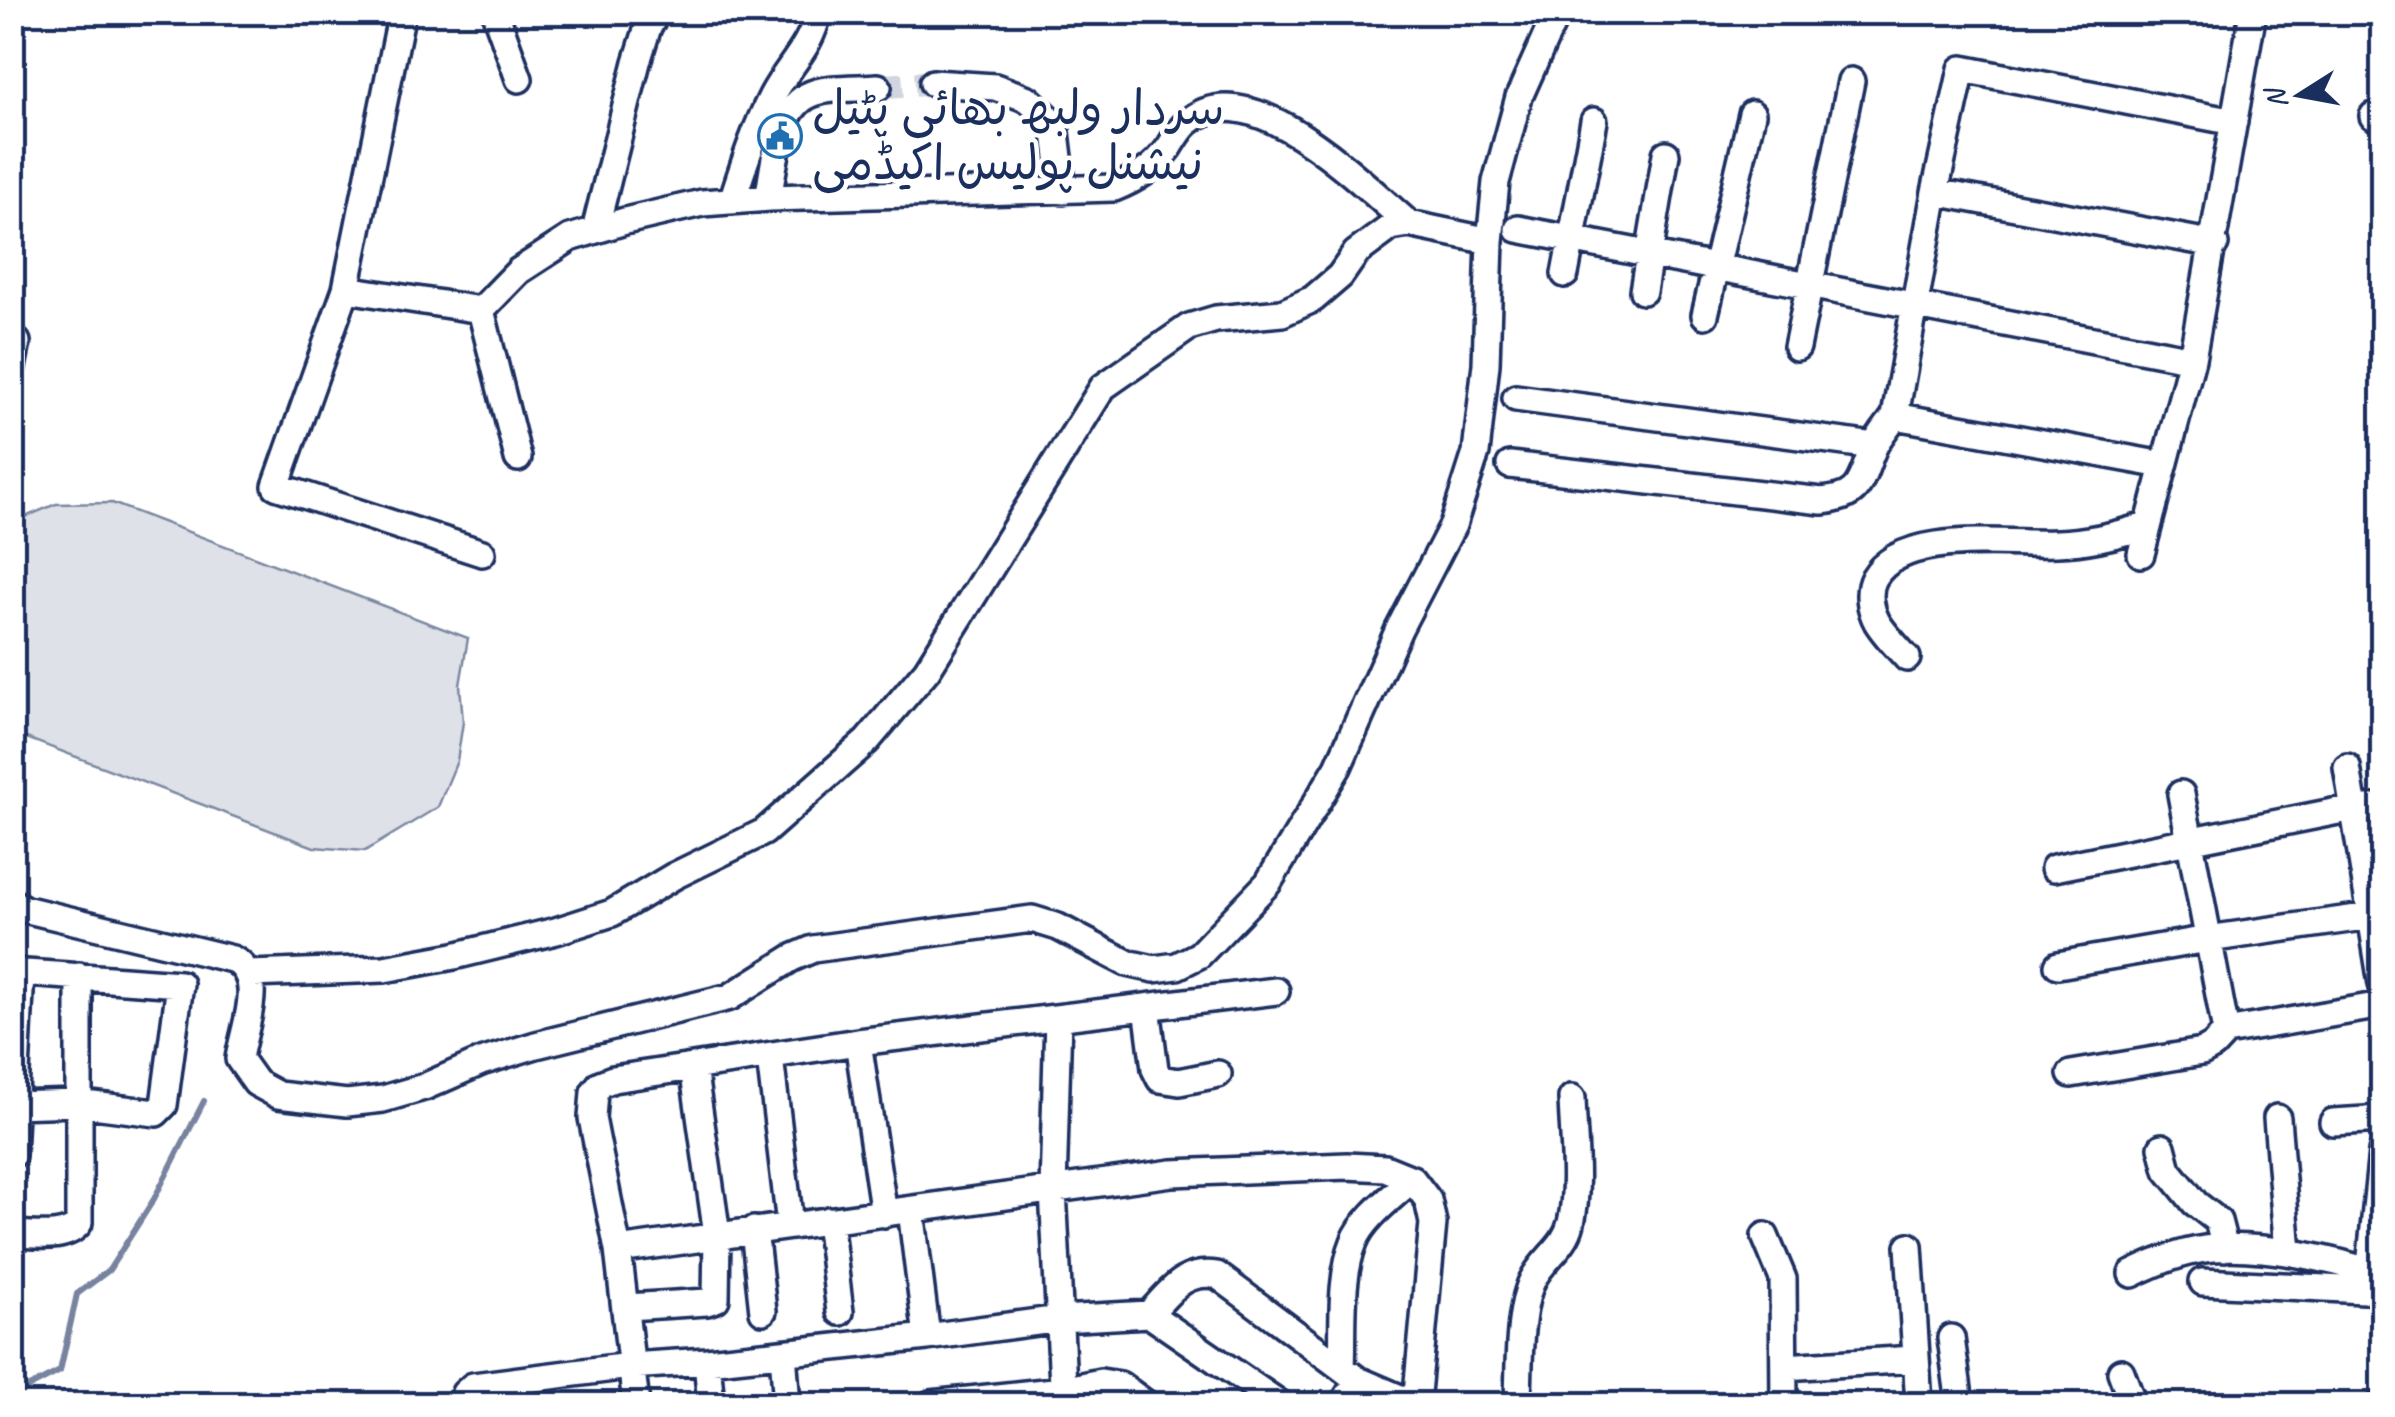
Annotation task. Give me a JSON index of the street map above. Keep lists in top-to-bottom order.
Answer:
{
  "places": {
    "public building": ["سردار ولبھ بھائی پٹیل نیشنل پولیس اکیڈمی"]
  },
  "north": "left"
}
